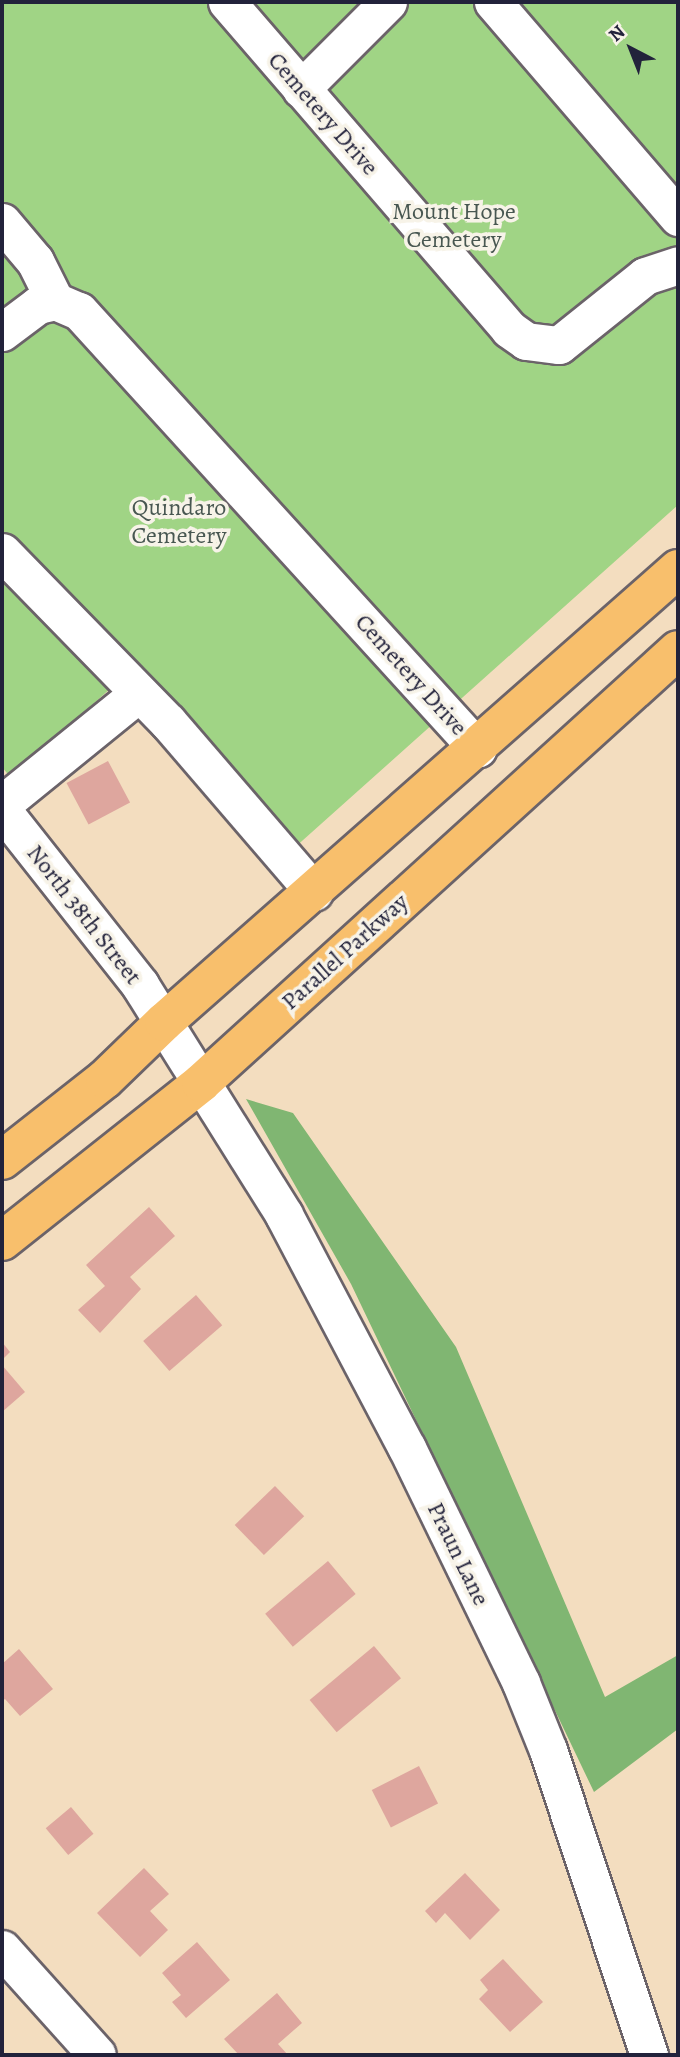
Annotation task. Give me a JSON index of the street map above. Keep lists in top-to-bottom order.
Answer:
{
  "streets": {
    "main road": ["Parallel Parkway"],
    "street": ["Cemetery Drive", "North 38th Street", "Praun Lane"]
  },
  "crossings": [
    ["North 38th Street", "Parallel Parkway"],
    ["North 38th Street", "Praun Lane"],
    ["Parallel Parkway", "Praun Lane"]
  ],
  "parks": ["Mount Hope Cemetery", "Quindaro Cemetery"],
  "north": "top left"
}
